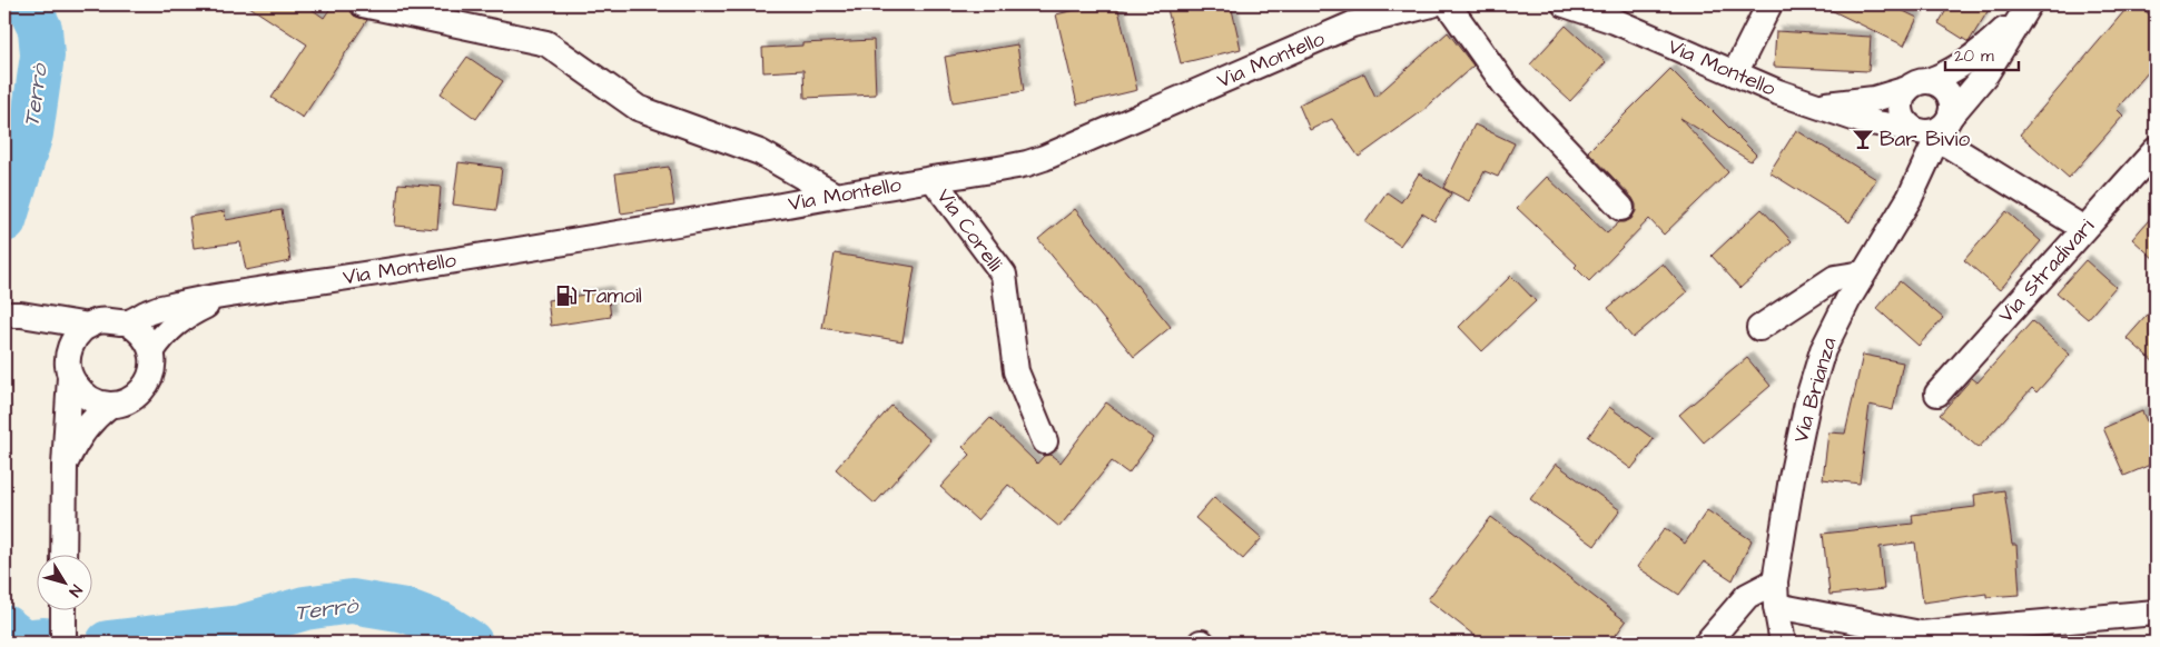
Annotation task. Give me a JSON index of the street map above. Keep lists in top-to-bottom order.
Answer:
{
  "streets": {
    "street": [
      "Via Montello",
      "Via Corelli",
      "Via Stradivari",
      "Via Brianza"
    ]
  },
  "crossings": [
    ["Via Montello", "Via Corelli"],
    ["Via Montello", "Via Brianza"]
  ],
  "water": ["Terrò"],
  "places": {
    "bar": ["Bar Bivio"],
    "fuel station": ["Tamoil"]
  },
  "scale_bar": "20 m",
  "north": "bottom right"
}
